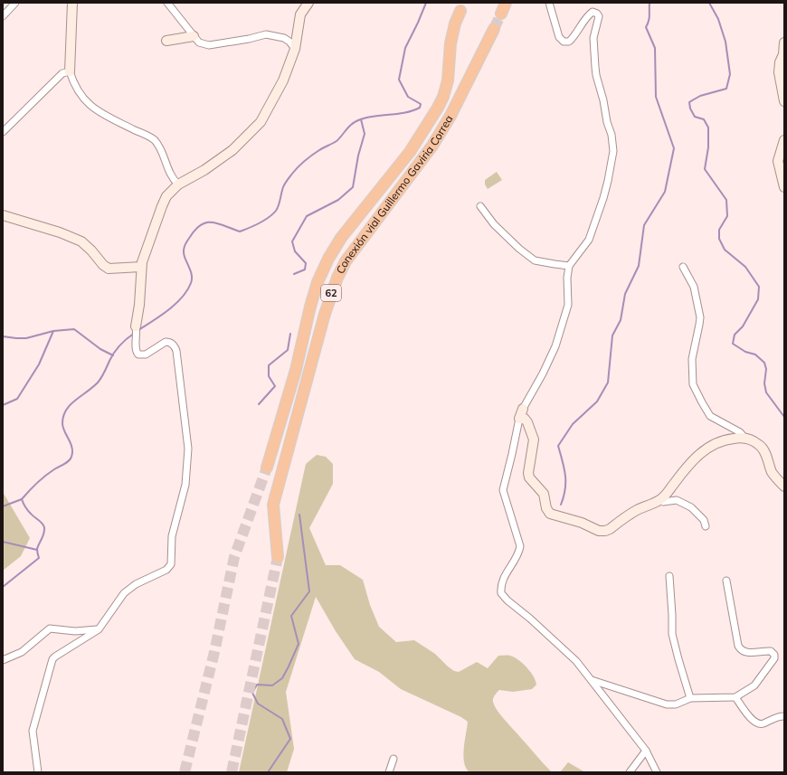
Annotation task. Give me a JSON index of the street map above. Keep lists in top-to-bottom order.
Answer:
{
  "streets": {
    "highway": ["Conexión vial Guillermo Gaviria Correa", "62"]
  }
}
